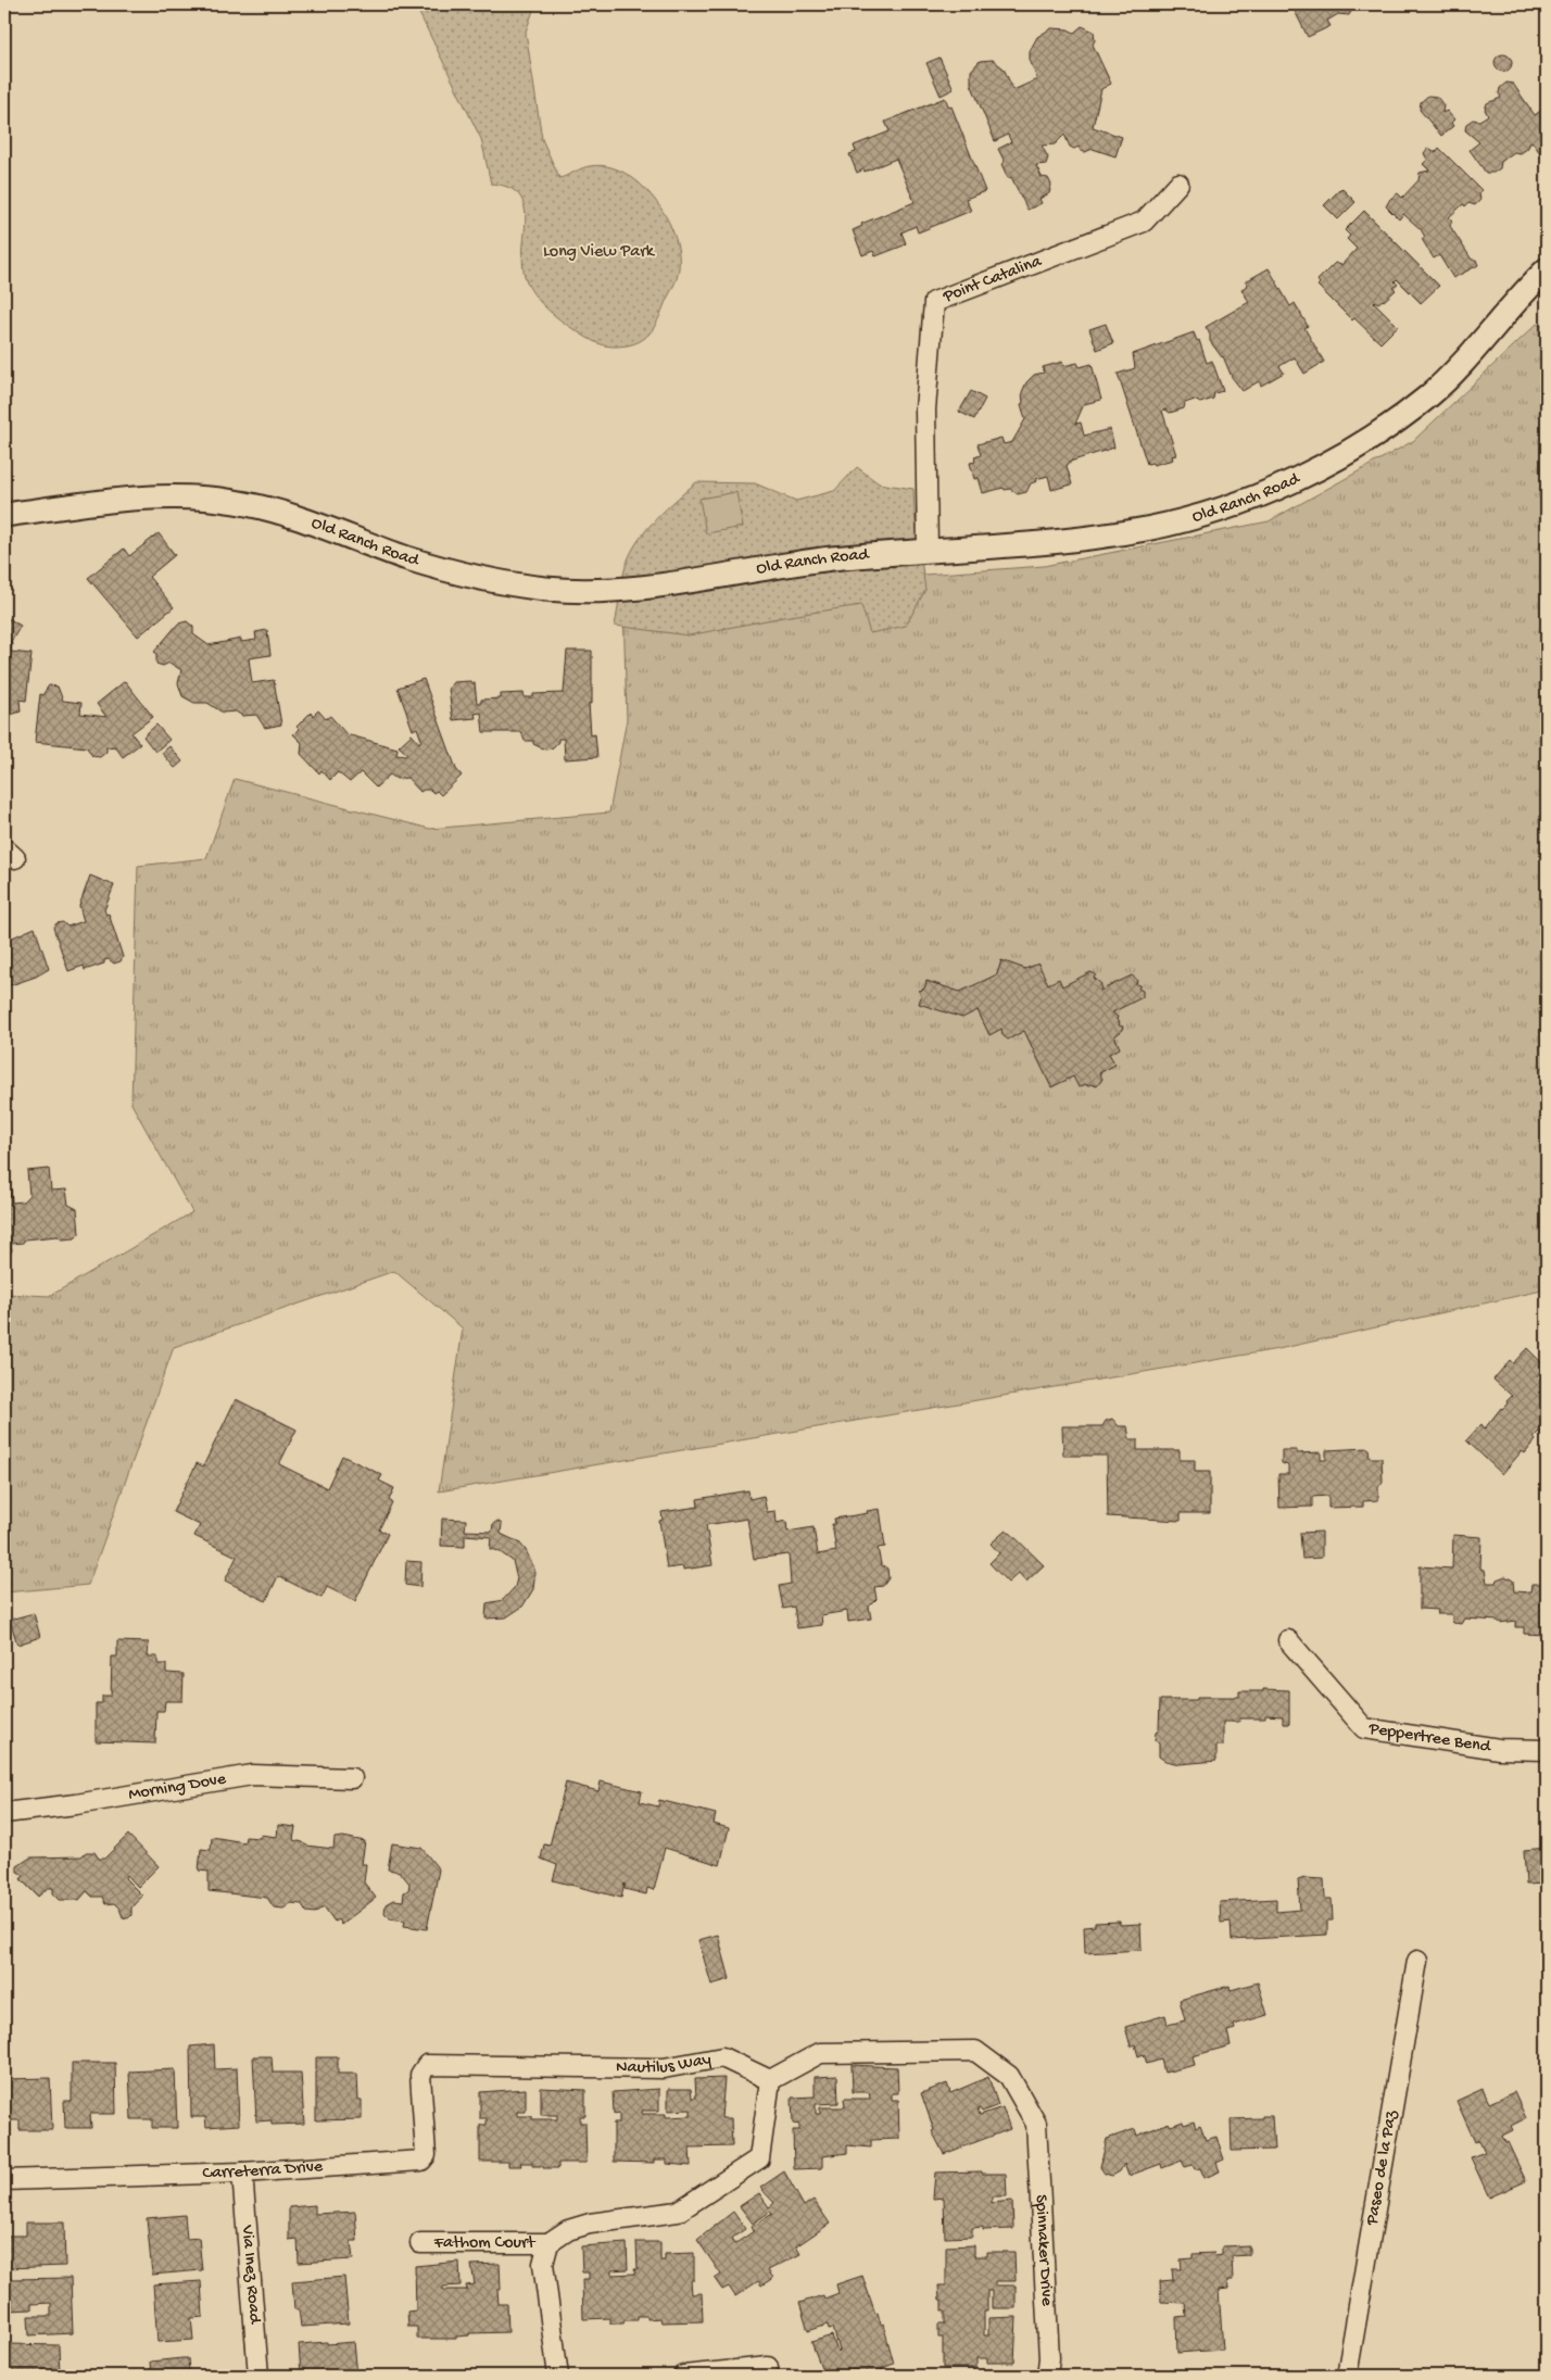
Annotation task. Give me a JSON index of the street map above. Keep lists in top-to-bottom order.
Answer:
{
  "streets": {
    "street": [
      "Point Catalina",
      "Old Ranch Road",
      "Peppertree Bend",
      "Morning Dove",
      "Nautilus Way",
      "Paseo de la Paz",
      "Carreterra Drive",
      "Fathom Court",
      "Spinnaker Drive",
      "Via Inez Road"
    ]
  },
  "crossings": [
    ["Point Catalina", "Old Ranch Road"],
    ["Nautilus Way", "Carreterra Drive"],
    ["Nautilus Way", "Spinnaker Drive"],
    ["Carreterra Drive", "Via Inez Road"]
  ],
  "parks": ["Long View Park"]
}
